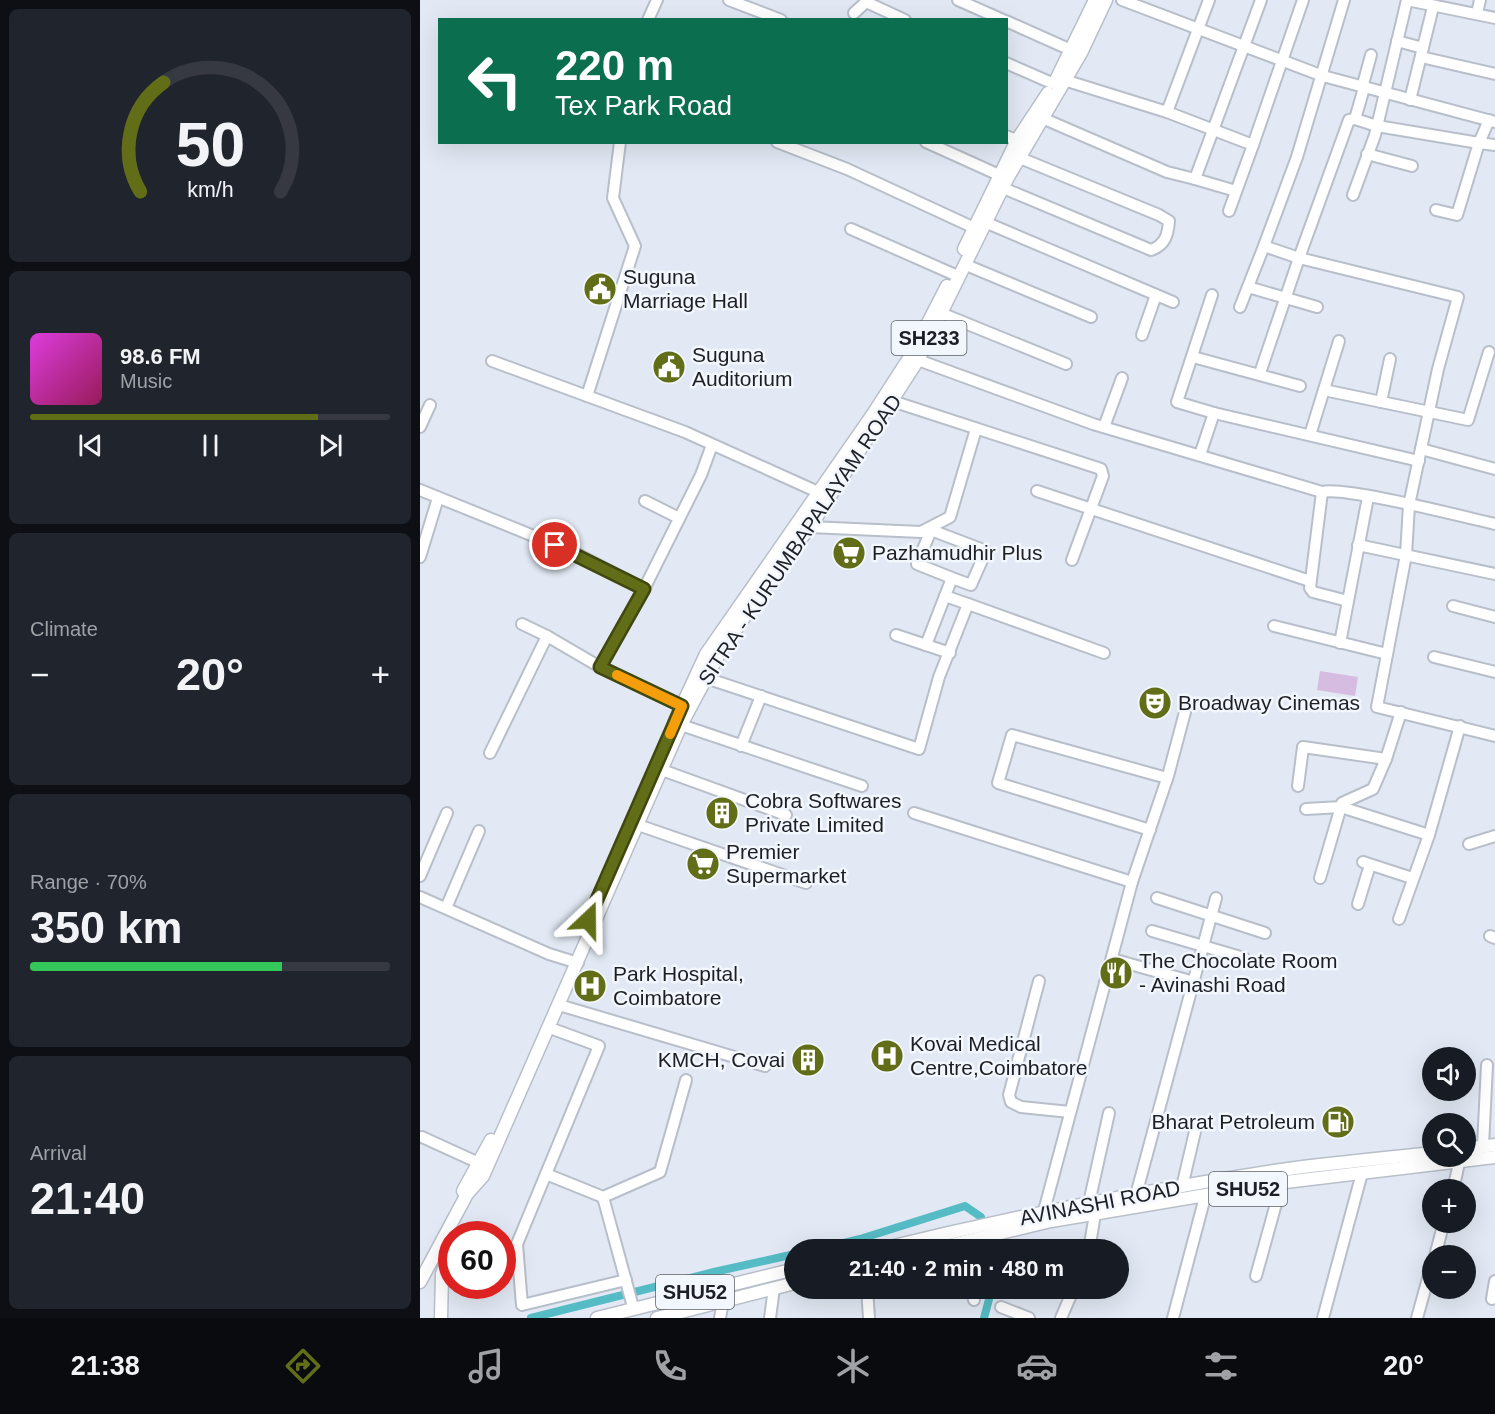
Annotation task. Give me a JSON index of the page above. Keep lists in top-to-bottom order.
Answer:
{
  "streets": {
    "main road": [
      "SH233",
      "SITRA - KURUMBAPALAYAM ROAD",
      "SHU52",
      "AVINASHI ROAD"
    ]
  },
  "places": {
    "public building": ["Suguna Marriage Hall", "Suguna Auditorium"],
    "supermarket": ["Pazhamudhir Plus", "Premier Supermarket"],
    "theatre": ["Broadway Cinemas"],
    "building": ["Cobra Softwares Private Limited", "KMCH, Covai"],
    "restaurant": ["The Chocolate Room - Avinashi Road"],
    "hospital": ["Park Hospital, Coimbatore", "Kovai Medical Centre,Coimbatore"],
    "fuel station": ["Bharat Petroleum"]
  },
  "page": {
    "turn": ["220 m", "Tex Park Road"],
    "song": ["98.6 FM", "Music"],
    "tile": [
      "Climate",
      ["Range · 70%", "350 km"],
      ["Arrival", "21:40"]
    ],
    "heat": ["−", "20°", "+"],
    "map_buttons": ["+", "−"],
    "limit": "60",
    "trip": "21:40 · 2 min · 480 m",
    "tabs": ["21:38", "20°"],
    "gauge": ["50", "km/h"]
  }
}
